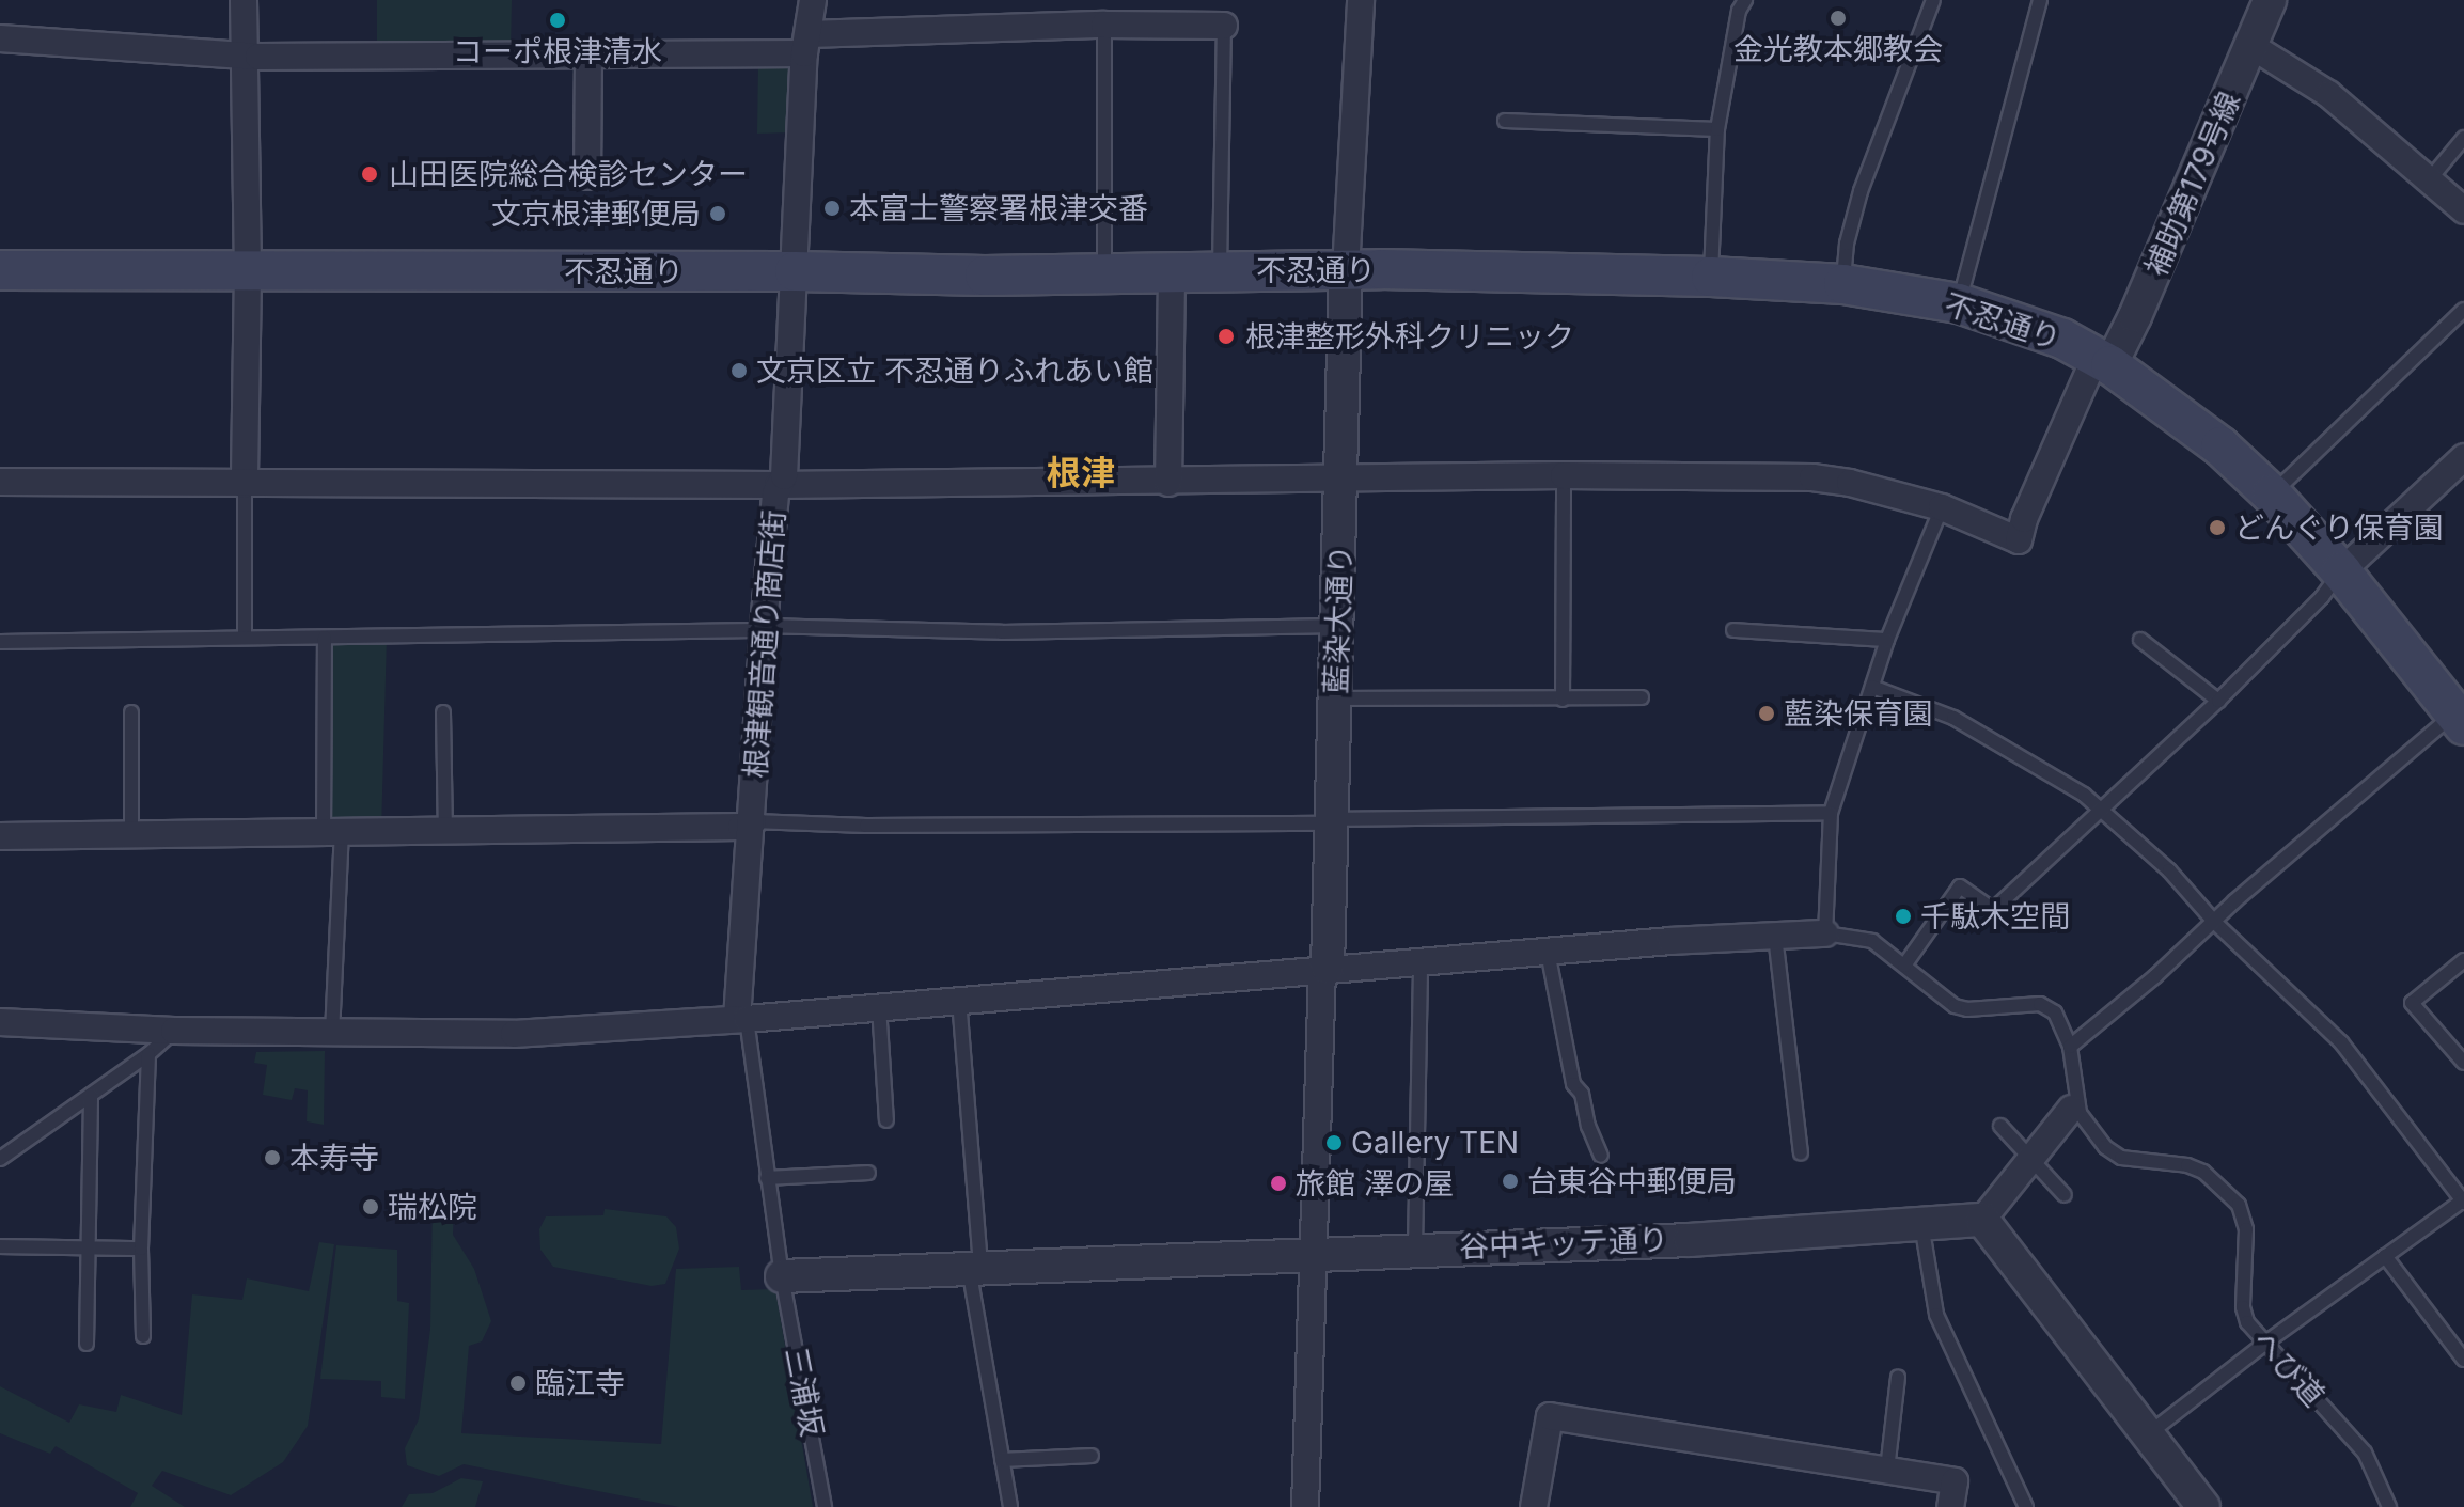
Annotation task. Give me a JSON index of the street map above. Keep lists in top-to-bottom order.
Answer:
{
  "streets": {
    "main road": ["不忍通り"],
    "street": [
      "補助第179号線",
      "藍染大通り",
      "根津観音通り商店街",
      "谷中キッテ通り"
    ],
    "lane": ["へび道", "三浦坂"]
  },
  "crossings": [
    ["補助第179号線", "不忍通り"],
    ["不忍通り", "藍染大通り"],
    ["不忍通り", "根津観音通り商店街"],
    ["根津観音通り商店街", "三浦坂"],
    ["谷中キッテ通り", "三浦坂"]
  ],
  "districts": ["根津"],
  "places": [
    "金光教本郷教会",
    "コーポ根津清水",
    "山田医院総合検診センター",
    "本富士警察署根津交番",
    "文京根津郵便局",
    "根津整形外科クリニック",
    "文京区立 不忍通りふれあい館",
    "どんぐり保育園",
    "藍染保育園",
    "千駄木空間",
    "Gallery TEN",
    "本寿寺",
    "台東谷中郵便局",
    "旅館 澤の屋",
    "瑞松院",
    "臨江寺"
  ]
}
